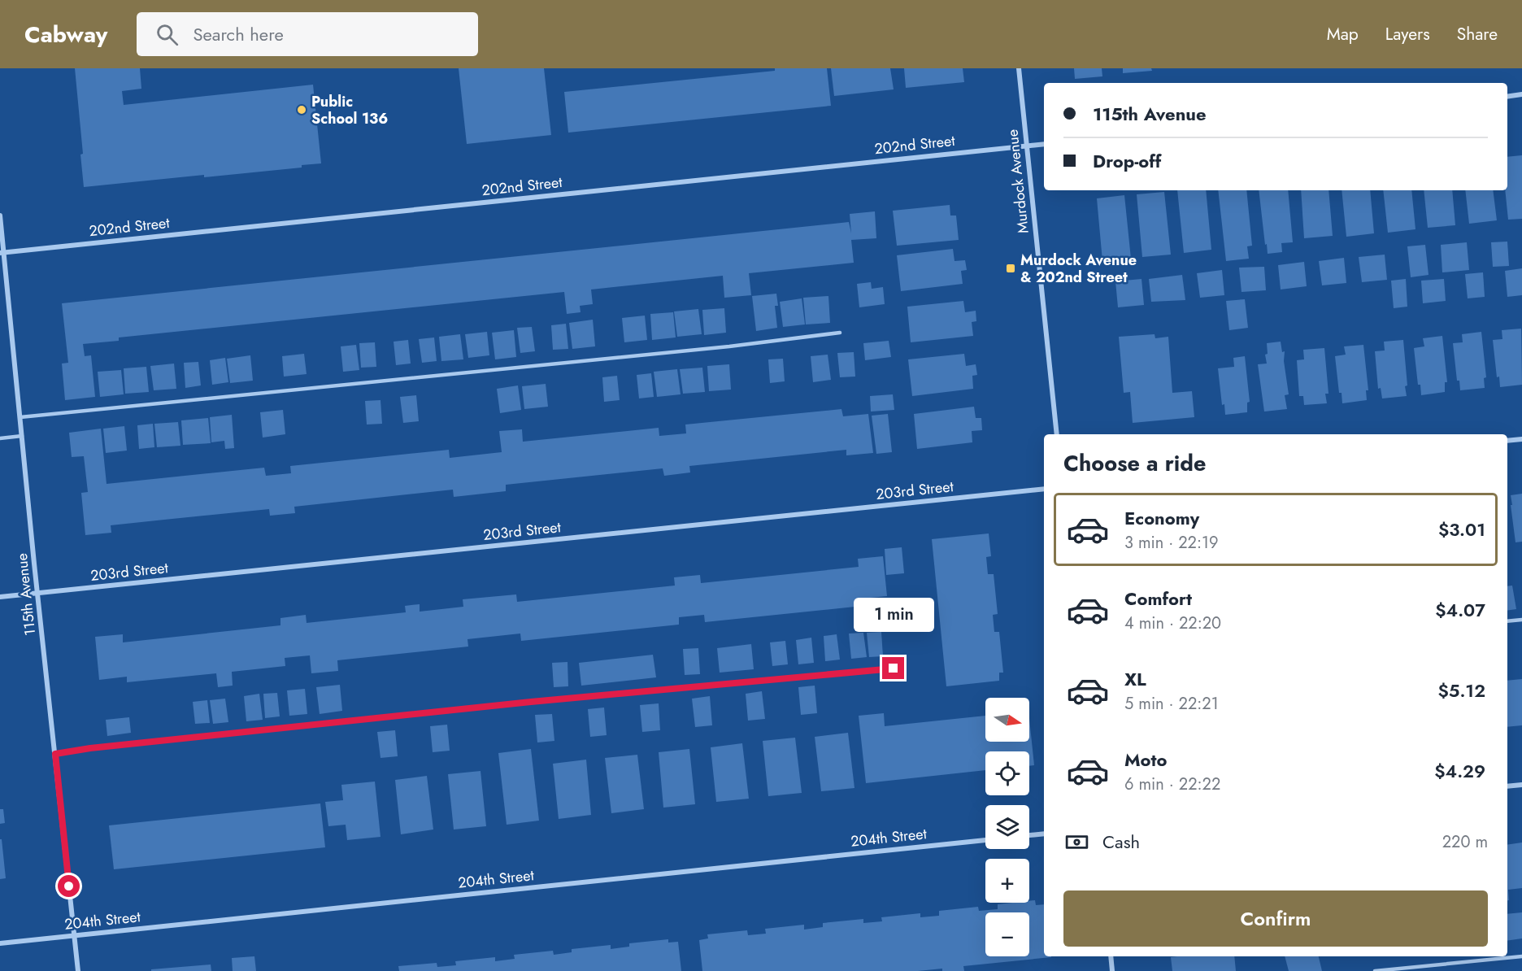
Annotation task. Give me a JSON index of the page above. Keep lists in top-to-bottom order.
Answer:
{
  "streets": {
    "street": [
      "202nd Street",
      "Murdock Avenue",
      "203rd Street",
      "115th Avenue",
      "204th Street"
    ]
  },
  "crossings": [
    ["202nd Street", "Murdock Avenue"],
    ["202nd Street", "115th Avenue"],
    ["203rd Street", "115th Avenue"],
    ["115th Avenue", "204th Street"]
  ],
  "places": {
    "other": ["Public School 136"],
    "transit": ["Murdock Avenue & 202nd Street"]
  },
  "north": "right",
  "page": {
    "header": "Cabway",
    "search": "Search here",
    "nav": ["Map", "Layers", "Share"],
    "banner": ["115th Avenue", "Drop-off"],
    "heading": "Choose a ride",
    "list": [
      {
        "name": "Economy",
        "note": "3 min · 22:19",
        "value": "$3.01"
      },
      {
        "name": "Comfort",
        "note": "4 min · 22:20",
        "value": "$4.07"
      },
      {
        "name": "XL",
        "note": "5 min · 22:21",
        "value": "$5.12"
      },
      {
        "name": "Moto",
        "note": "6 min · 22:22",
        "value": "$4.29"
      }
    ],
    "bubble": "1 min",
    "map_buttons": ["+", "−"],
    "pay": ["Cash", "220 m"],
    "buttons": "Confirm"
  }
}
